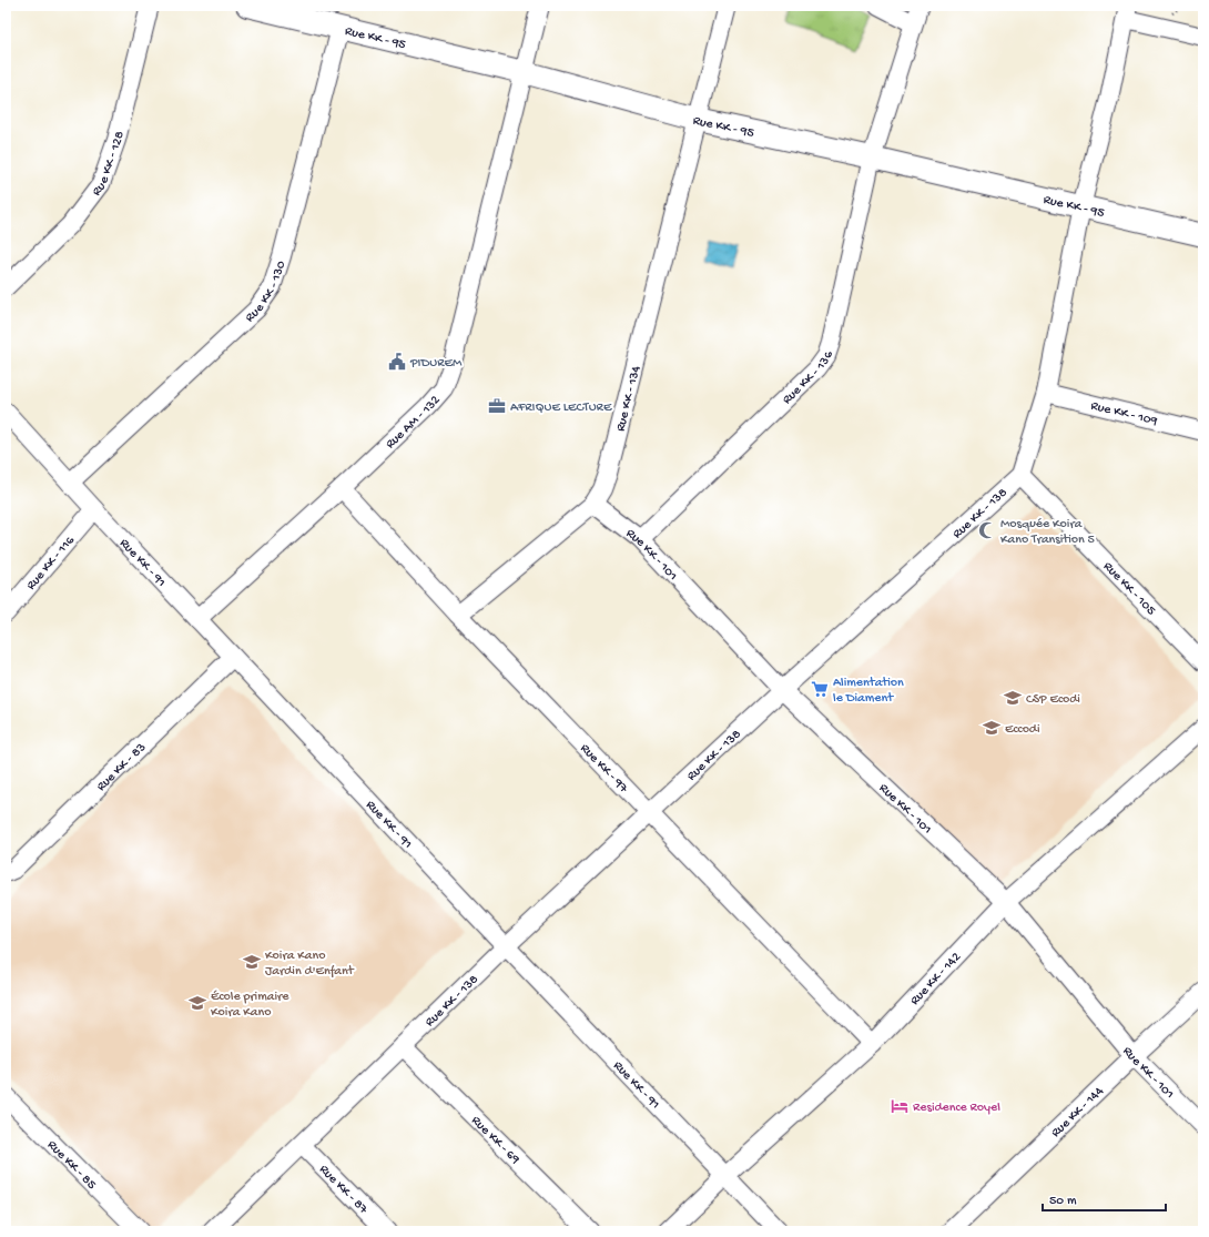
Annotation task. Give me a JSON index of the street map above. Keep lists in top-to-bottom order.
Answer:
{
  "streets": {
    "street": [
      "Rue KK - 95",
      "Rue KK - 128",
      "Rue KK - 130",
      "Rue KK - 136",
      "Rue KK - 134",
      "Rue KK - 109",
      "Rue AM - 132",
      "Rue KK - 138",
      "Rue KK - 101",
      "Rue KK - 116",
      "Rue KK - 91",
      "Rue KK - 105",
      "Rue KK - 83",
      "Rue KK - 97",
      "Rue KK - 142",
      "Rue KK - 144",
      "Rue KK - 69",
      "Rue KK - 85",
      "Rue KK - 87"
    ]
  },
  "crossings": [
    ["Rue KK - 95", "Rue KK - 130"],
    ["Rue KK - 95", "Rue KK - 136"],
    ["Rue KK - 95", "Rue KK - 134"],
    ["Rue KK - 95", "Rue AM - 132"],
    ["Rue KK - 130", "Rue KK - 91"],
    ["Rue KK - 136", "Rue KK - 101"],
    ["Rue KK - 134", "Rue KK - 101"],
    ["Rue KK - 134", "Rue KK - 97"],
    ["Rue AM - 132", "Rue KK - 91"],
    ["Rue AM - 132", "Rue KK - 97"],
    ["Rue KK - 138", "Rue KK - 101"],
    ["Rue KK - 138", "Rue KK - 91"],
    ["Rue KK - 138", "Rue KK - 105"],
    ["Rue KK - 138", "Rue KK - 97"],
    ["Rue KK - 138", "Rue KK - 69"],
    ["Rue KK - 138", "Rue KK - 87"],
    ["Rue KK - 101", "Rue KK - 142"],
    ["Rue KK - 101", "Rue KK - 144"],
    ["Rue KK - 116", "Rue KK - 91"],
    ["Rue KK - 91", "Rue KK - 83"],
    ["Rue KK - 91", "Rue KK - 142"],
    ["Rue KK - 97", "Rue KK - 142"]
  ],
  "places": {
    "public building": ["PIDUREM"],
    "office": ["AFRIQUE LECTURE"],
    "mosque": ["Mosquée Koira Kano Transition 5"],
    "supermarket": ["Alimentation le Diament"],
    "school or university": [
      "CSP Ecodi",
      "Eccodi",
      "Koira Kano Jardin d'Enfant",
      "École primaire Koira Kano"
    ],
    "hotel": ["Residence Royel"]
  },
  "scale_bar": "50 m"
}
